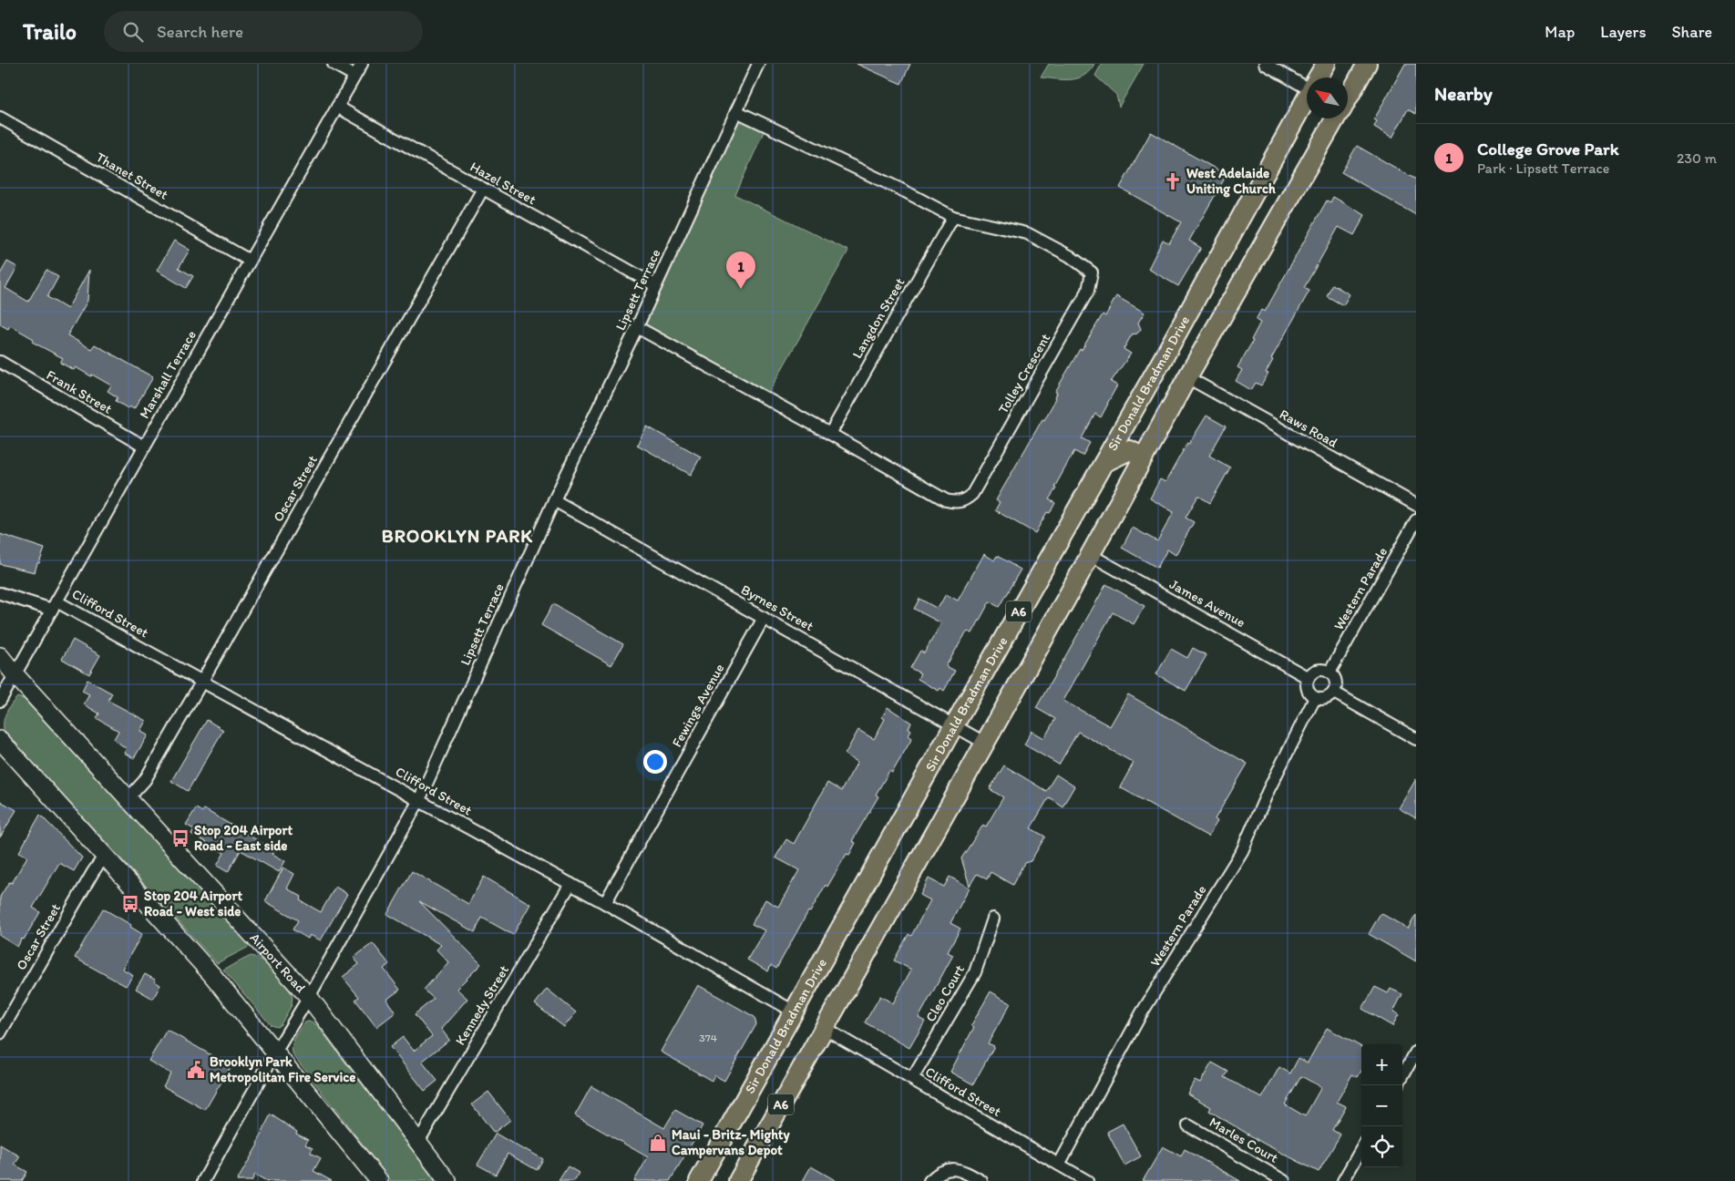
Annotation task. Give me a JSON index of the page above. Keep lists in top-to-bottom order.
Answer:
{
  "streets": {
    "main road": ["Sir Donald Bradman Drive", "A6", "Airport Road"],
    "street": [
      "Thanet Street",
      "Hazel Street",
      "Lipsett Terrace",
      "Langdon Street",
      "Tolley Crescent",
      "Marshall Terrace",
      "Frank Street",
      "Raws Road",
      "Oscar Street",
      "Western Parade",
      "James Avenue",
      "Byrnes Street",
      "Clifford Street",
      "Fewings Avenue",
      "Cleo Court",
      "Kennedy Street",
      "Marles Court"
    ]
  },
  "crossings": [
    ["Thanet Street", "Marshall Terrace"],
    ["Hazel Street", "Lipsett Terrace"],
    ["Hazel Street", "Marshall Terrace"],
    ["Hazel Street", "Oscar Street"],
    ["Lipsett Terrace", "Tolley Crescent"],
    ["Lipsett Terrace", "Byrnes Street"],
    ["Lipsett Terrace", "Clifford Street"],
    ["Lipsett Terrace", "Airport Road"],
    ["Langdon Street", "Tolley Crescent"],
    ["Marshall Terrace", "Frank Street"],
    ["Marshall Terrace", "Clifford Street"],
    ["Marshall Terrace", "Airport Road"],
    ["Sir Donald Bradman Drive", "Byrnes Street"],
    ["Sir Donald Bradman Drive", "Clifford Street"],
    ["Raws Road", "A6"],
    ["Oscar Street", "Clifford Street"],
    ["Oscar Street", "Airport Road"],
    ["Western Parade", "James Avenue"],
    ["Western Parade", "Clifford Street"],
    ["James Avenue", "A6"],
    ["Byrnes Street", "A6"],
    ["Byrnes Street", "Fewings Avenue"],
    ["A6", "Clifford Street"],
    ["Clifford Street", "Fewings Avenue"],
    ["Clifford Street", "Cleo Court"],
    ["Clifford Street", "Kennedy Street"],
    ["Airport Road", "Kennedy Street"]
  ],
  "districts": ["BROOKLYN PARK"],
  "places": {
    "church": ["West Adelaide Uniting Church"],
    "bus stop": ["Stop 204 Airport Road - East side", "Stop 204 Airport Road - West side"],
    "public building": ["Brooklyn Park Metropolitan Fire Service"],
    "shop": ["Maui - Britz- Mighty Campervans Depot"]
  },
  "house_numbers": ["374"],
  "north": "top left",
  "page": {
    "header": "Trailo",
    "search": "Search here",
    "nav": ["Map", "Layers", "Share"],
    "heading": "Nearby",
    "list": [
      {
        "mark": "1",
        "name": "College Grove Park",
        "note": "Park · Lipsett Terrace",
        "value": "230 m"
      }
    ],
    "pins": "1",
    "map_buttons": ["+", "−"]
  }
}
